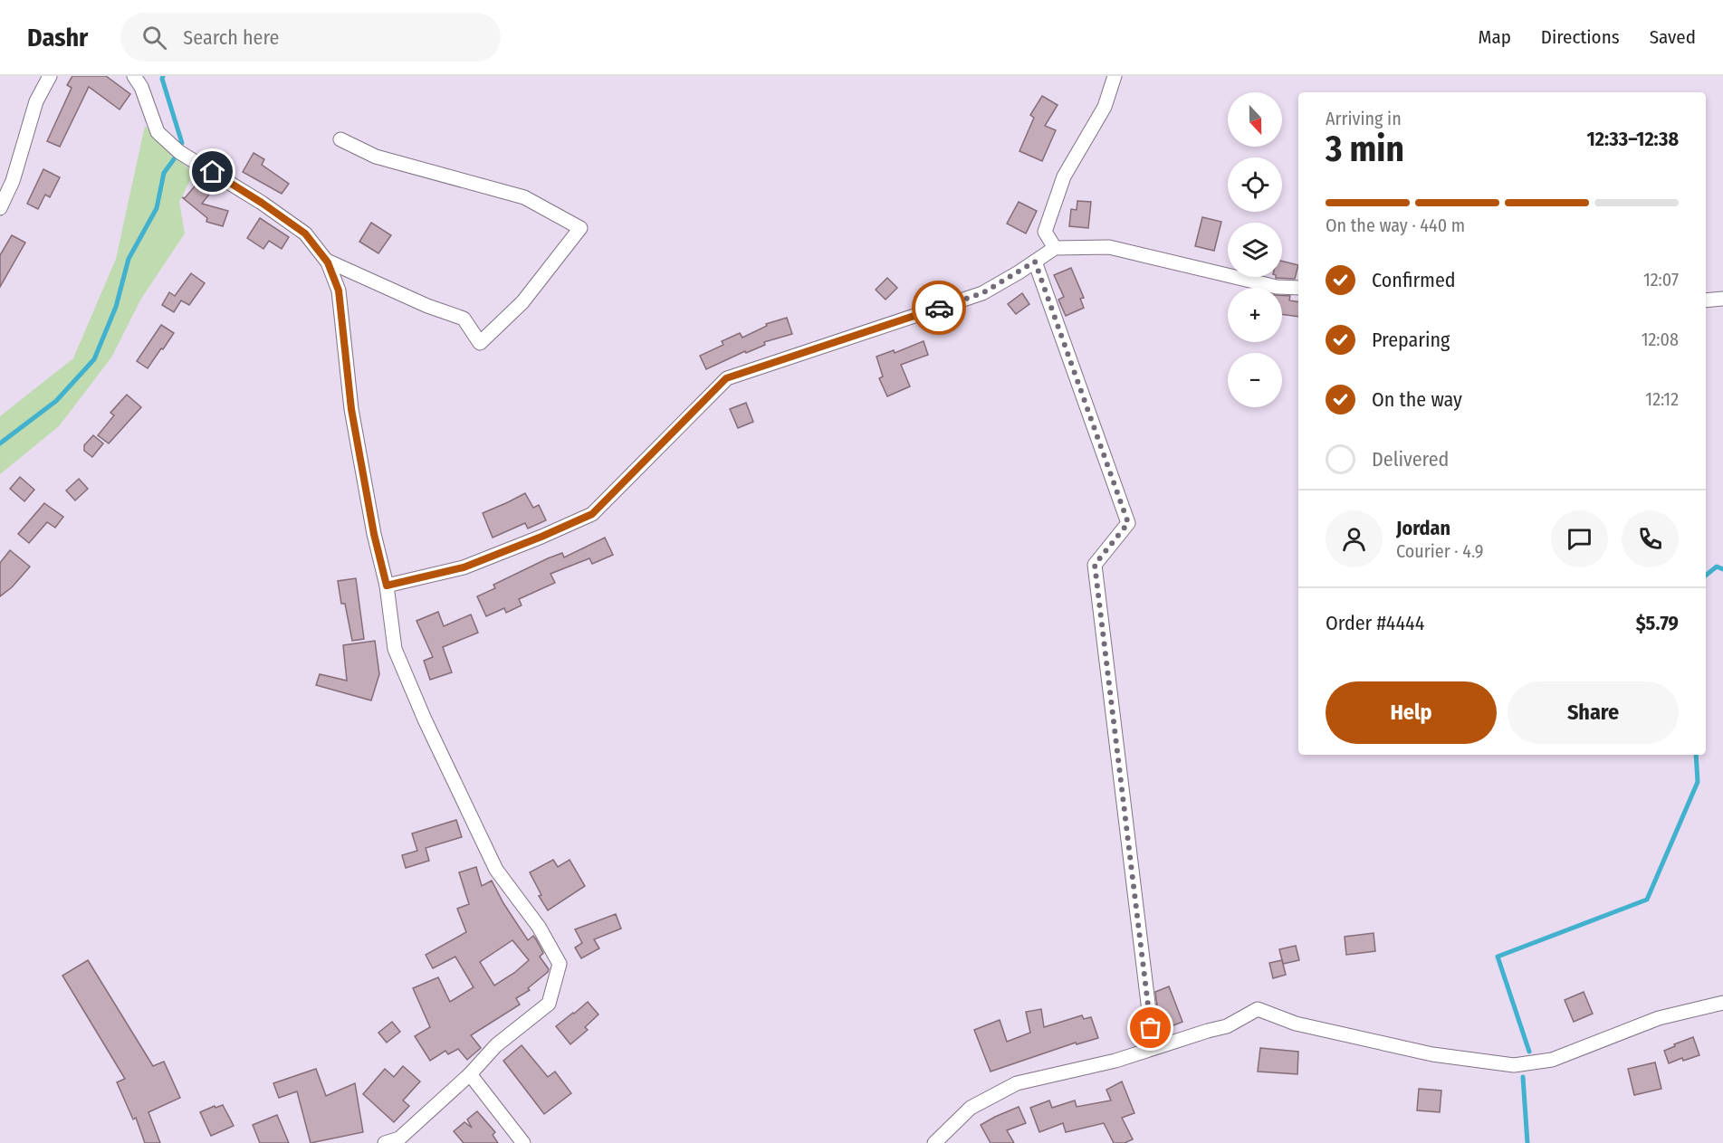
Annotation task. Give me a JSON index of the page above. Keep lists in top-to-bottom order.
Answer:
{
  "north": "bottom",
  "page": {
    "header": "Dashr",
    "search": "Search here",
    "nav": ["Map", "Directions", "Saved"],
    "map_buttons": ["+", "−"],
    "heading": ["3 min", "Arriving in", "12:33–12:38"],
    "panel": [
      "Jordan",
      "Courier · 4.9",
      "Order #4444",
      "$5.79"
    ],
    "bar": "On the way · 440 m",
    "list": [
      ["Confirmed", "12:07"],
      ["Preparing", "12:08"],
      ["On the way", "12:12"],
      "Delivered"
    ],
    "buttons": ["Help", "Share"]
  }
}
